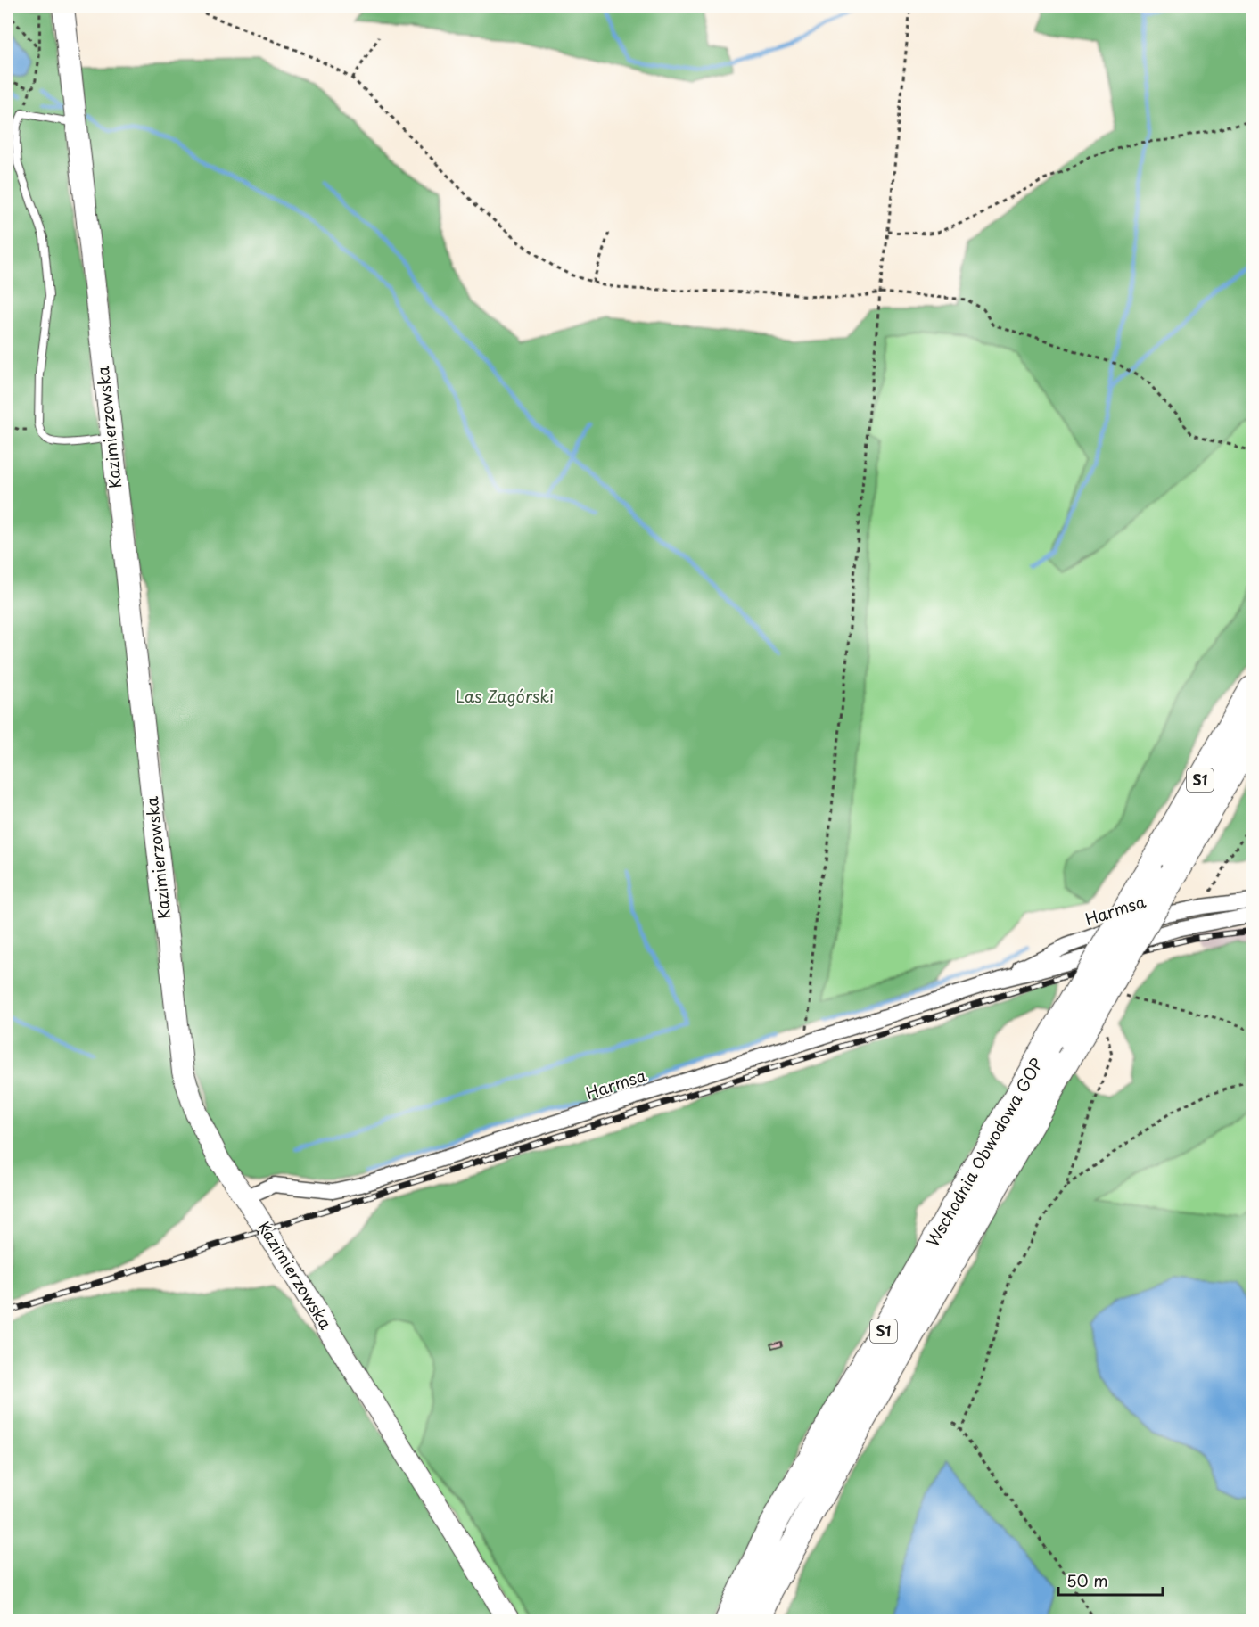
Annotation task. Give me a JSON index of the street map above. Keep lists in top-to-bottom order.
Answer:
{
  "streets": {
    "highway": ["S1", "Wschodnia Obwodowa GOP"],
    "street": ["Kazimierzowska", "Harmsa"]
  },
  "crossings": [
    ["Kazimierzowska", "Harmsa"]
  ],
  "parks": ["Las Zagórski"],
  "scale_bar": "50 m"
}
